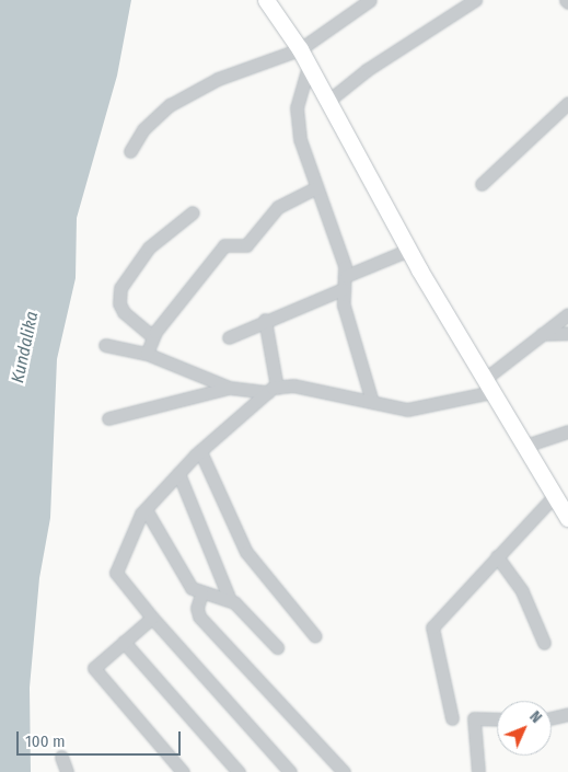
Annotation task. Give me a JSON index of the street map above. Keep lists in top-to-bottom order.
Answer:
{
  "water": ["Kundalika"],
  "scale_bar": "100 m",
  "north": "top right"
}
